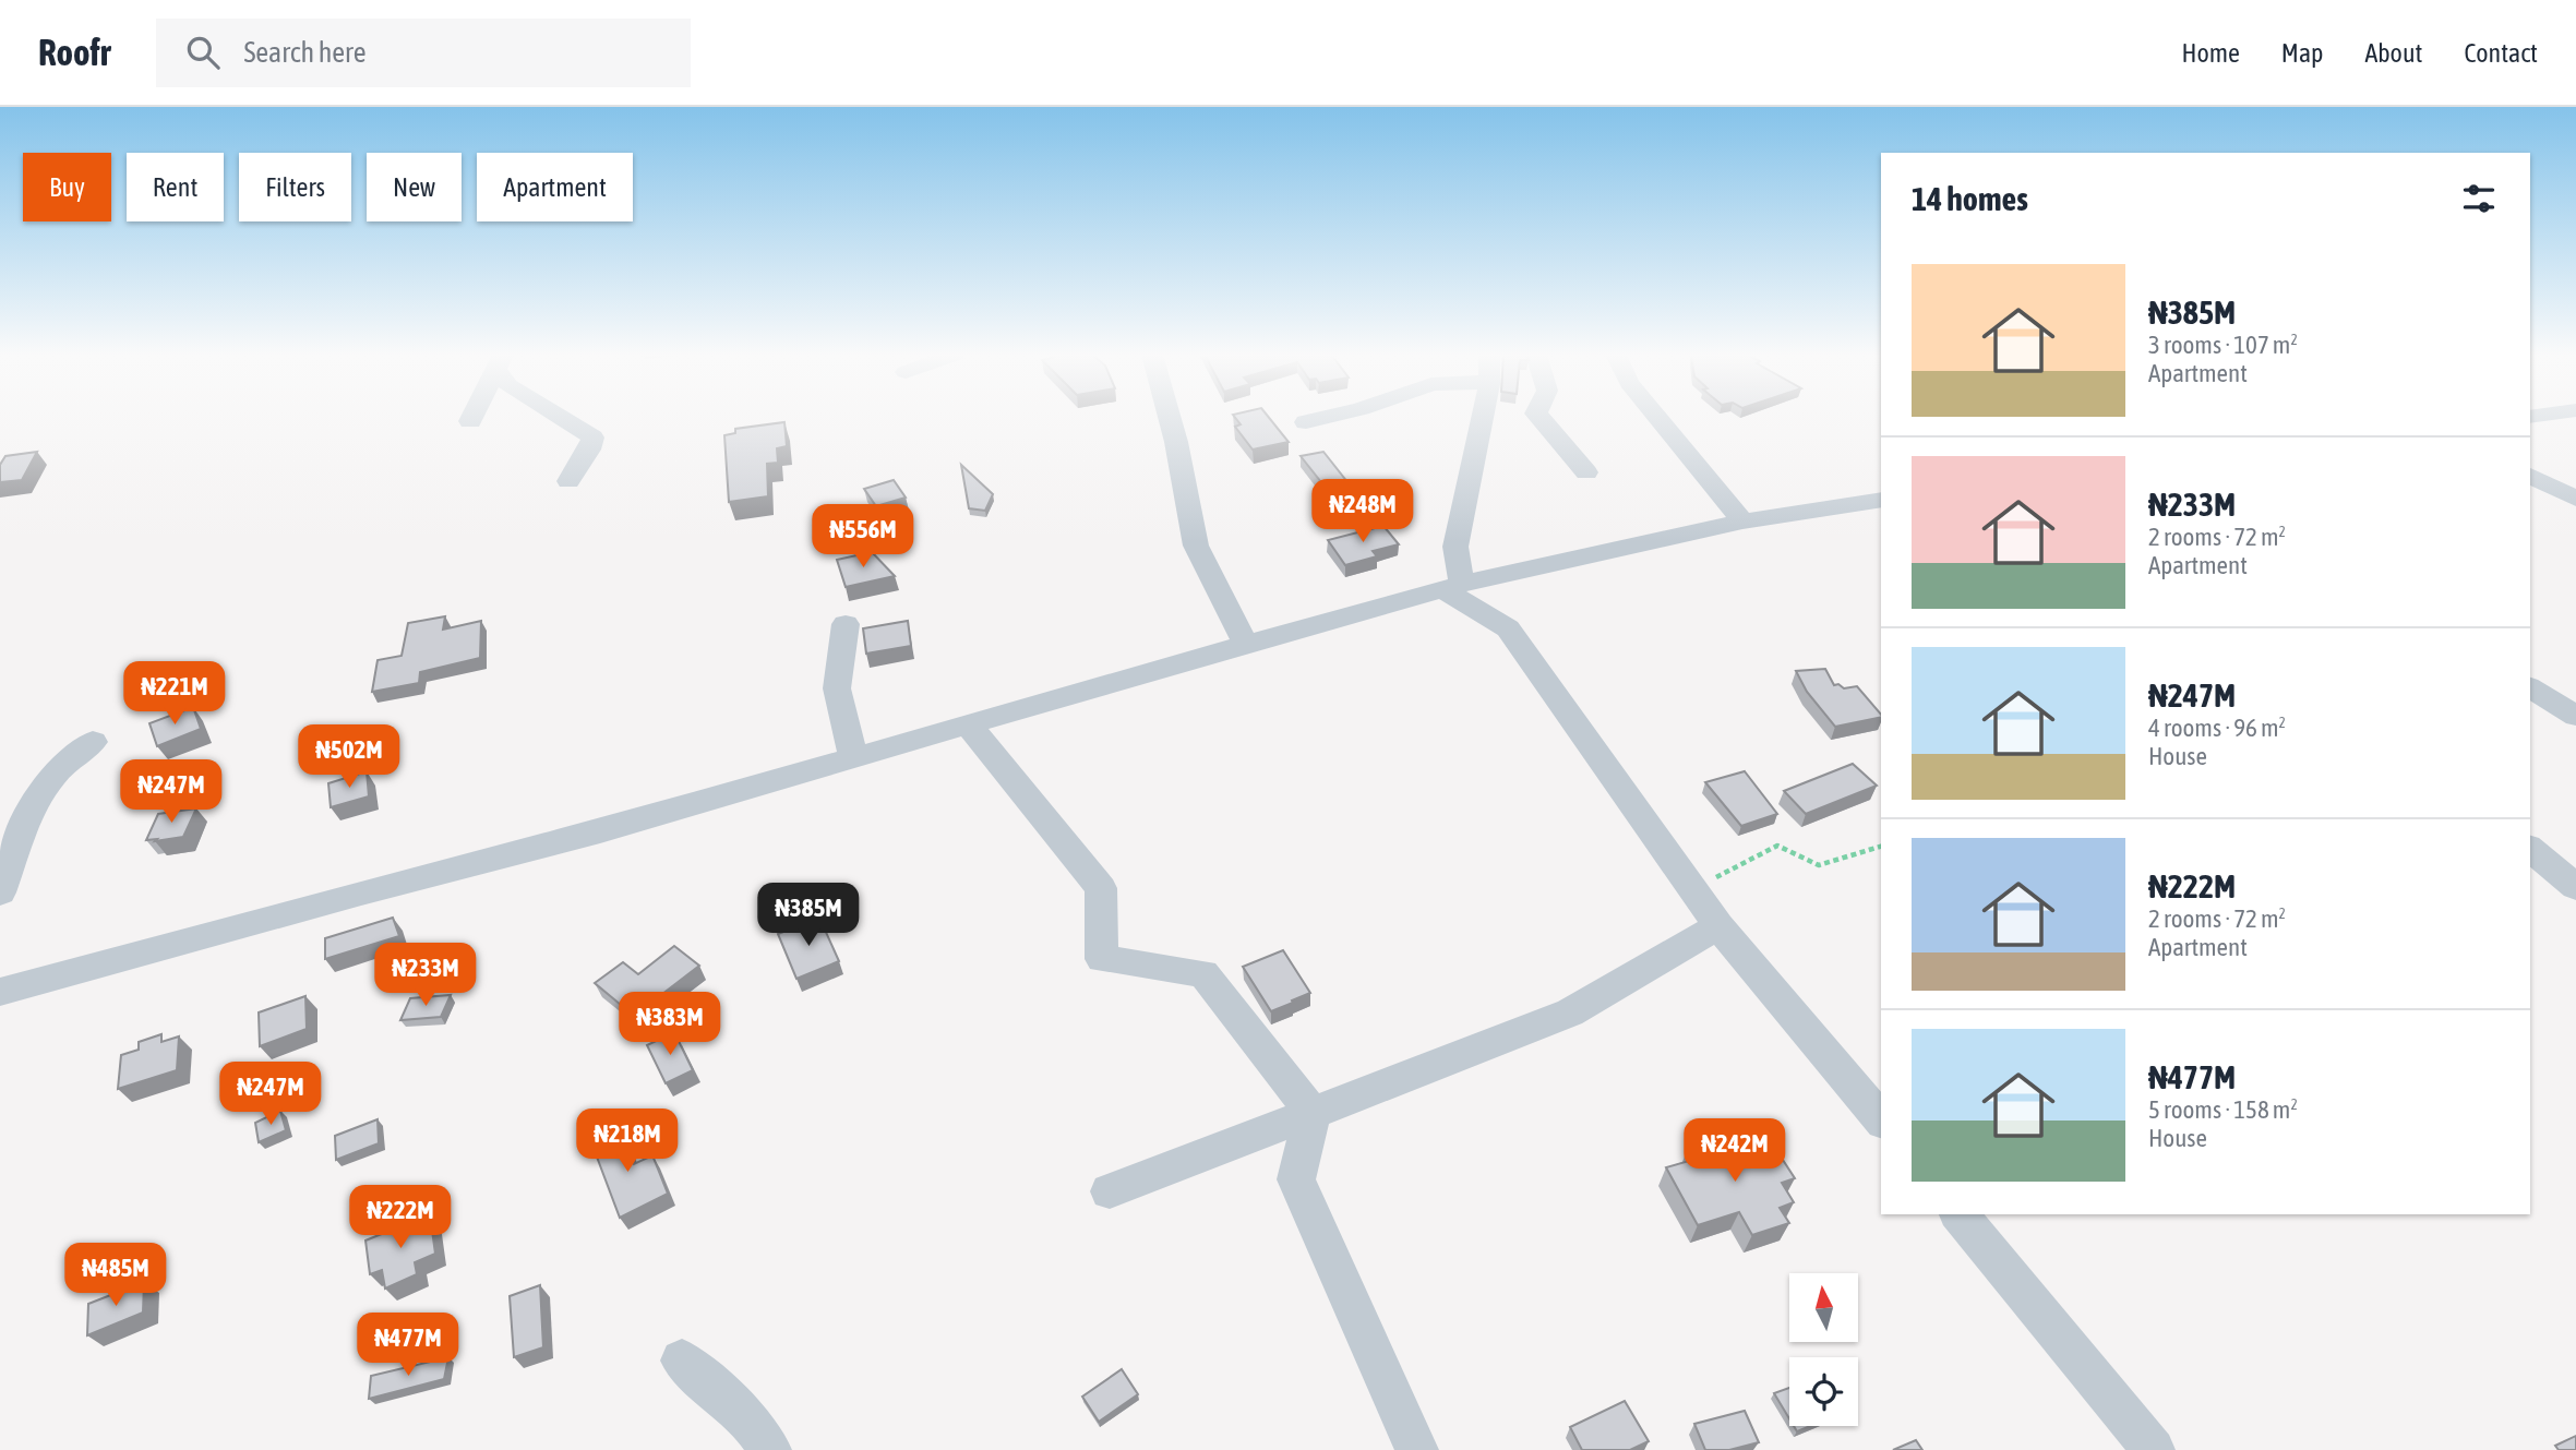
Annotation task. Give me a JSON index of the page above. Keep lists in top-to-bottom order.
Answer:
{
  "north": "top",
  "page": {
    "header": "Roofr",
    "search": "Search here",
    "nav": [
      "Home",
      "Map",
      "About",
      "Contact"
    ],
    "chip": [
      "Buy",
      "Rent",
      "Filters",
      "New",
      "Apartment"
    ],
    "heading": "14 homes",
    "list": [
      {
        "name": "₦385M",
        "note": "3 rooms · 107 m² · Apartment"
      },
      {
        "name": "₦233M",
        "note": "2 rooms · 72 m² · Apartment"
      },
      {
        "name": "₦247M",
        "note": "4 rooms · 96 m² · House"
      },
      {
        "name": "₦222M",
        "note": "2 rooms · 72 m² · Apartment"
      },
      {
        "name": "₦477M",
        "note": "5 rooms · 158 m² · House"
      }
    ],
    "price": [
      "₦248M",
      "₦556M",
      "₦221M",
      "₦502M",
      "₦247M",
      "₦385M",
      "₦233M",
      "₦383M",
      "₦247M",
      "₦218M",
      "₦242M",
      "₦222M",
      "₦485M",
      "₦477M"
    ]
  }
}
